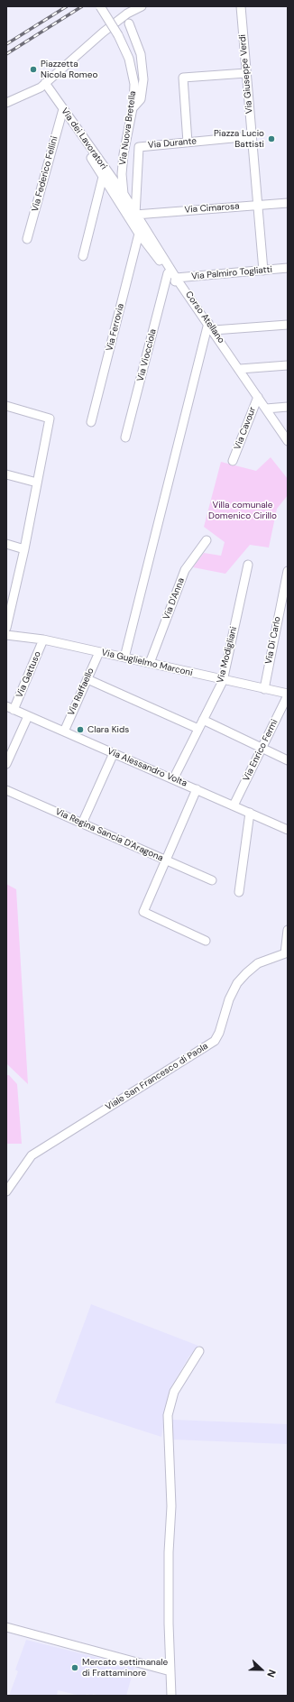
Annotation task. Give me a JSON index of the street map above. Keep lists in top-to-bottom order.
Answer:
{
  "streets": {
    "street": [
      "Via Giuseppe Verdi",
      "Via Nuova Bretella",
      "Via dei Lavoratori",
      "Via Durante",
      "Via Federico Fellini",
      "Via Cimarosa",
      "Via Palmiro Togliatti",
      "Corso Atellano",
      "Via Ferrovia",
      "Via Viocciola",
      "Via Cavour",
      "Via D'Anna",
      "Via Di Carlo",
      "Via Modigliani",
      "Via Guglielmo Marconi",
      "Via Gattuso",
      "Via Raffaello",
      "Via Enrico Fermi",
      "Via Alessandro Volta",
      "Via Regina Sancia D'Aragona",
      "Viale San Francesco di Paola"
    ]
  },
  "crossings": [
    ["Via Giuseppe Verdi", "Via Durante"],
    ["Via Giuseppe Verdi", "Via Cimarosa"],
    ["Via Giuseppe Verdi", "Via Palmiro Togliatti"],
    ["Via Nuova Bretella", "Via dei Lavoratori"],
    ["Via Nuova Bretella", "Corso Atellano"],
    ["Via dei Lavoratori", "Via Federico Fellini"],
    ["Via dei Lavoratori", "Corso Atellano"],
    ["Via Durante", "Via Cimarosa"],
    ["Via Durante", "Corso Atellano"],
    ["Via Cimarosa", "Corso Atellano"],
    ["Via Palmiro Togliatti", "Corso Atellano"],
    ["Corso Atellano", "Via Cavour"],
    ["Via D'Anna", "Via Guglielmo Marconi"],
    ["Via Di Carlo", "Via Guglielmo Marconi"],
    ["Via Modigliani", "Via Guglielmo Marconi"],
    ["Via Modigliani", "Via Alessandro Volta"],
    ["Via Guglielmo Marconi", "Via Gattuso"],
    ["Via Guglielmo Marconi", "Via Raffaello"],
    ["Via Guglielmo Marconi", "Via Enrico Fermi"],
    ["Via Gattuso", "Via Alessandro Volta"],
    ["Via Raffaello", "Via Alessandro Volta"],
    ["Via Enrico Fermi", "Via Alessandro Volta"]
  ],
  "parks": ["Villa comunale Domenico Cirillo"],
  "places": [
    "Piazzetta Nicola Romeo",
    "Piazza Lucio Battisti",
    "Clara Kids",
    "Mercato settimanale di Frattaminore"
  ],
  "north": "right"
}
